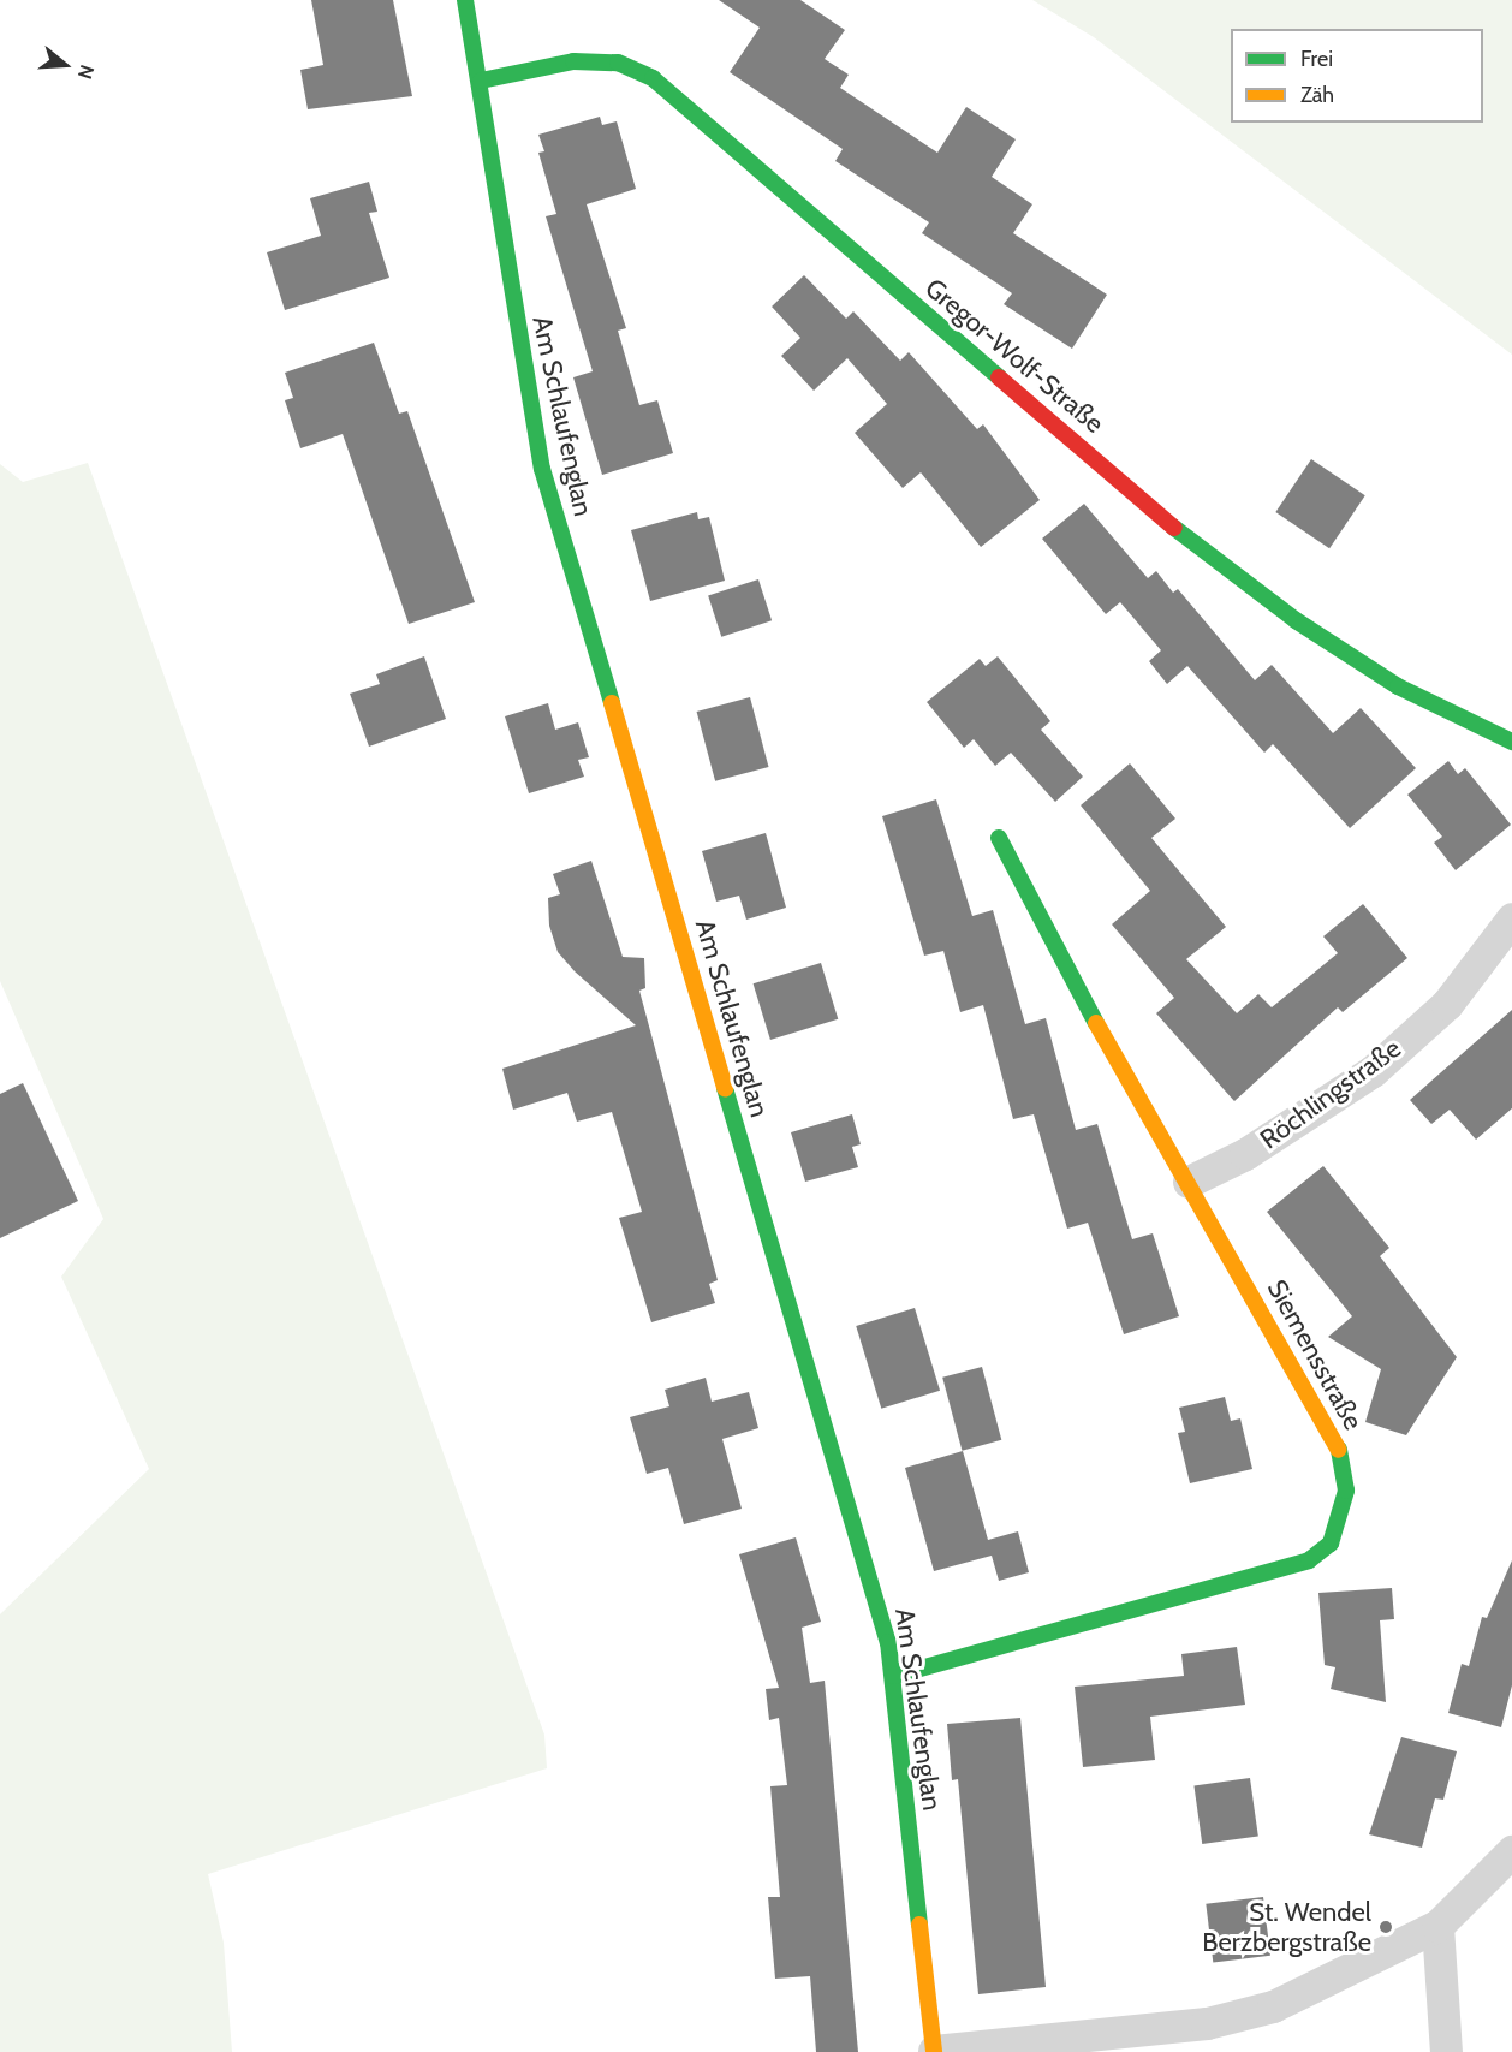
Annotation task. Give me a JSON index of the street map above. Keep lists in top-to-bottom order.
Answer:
{
  "streets": {
    "street": [
      "Gregor-Wolf-Straße",
      "Am Schlaufenglan",
      "Röchlingstraße",
      "Siemensstraße"
    ]
  },
  "crossings": [
    ["Gregor-Wolf-Straße", "Am Schlaufenglan"],
    ["Am Schlaufenglan", "Siemensstraße"],
    ["Röchlingstraße", "Siemensstraße"]
  ],
  "places": ["St. Wendel Berzbergstraße"],
  "legend": ["Frei", "Zäh"],
  "north": "right"
}
